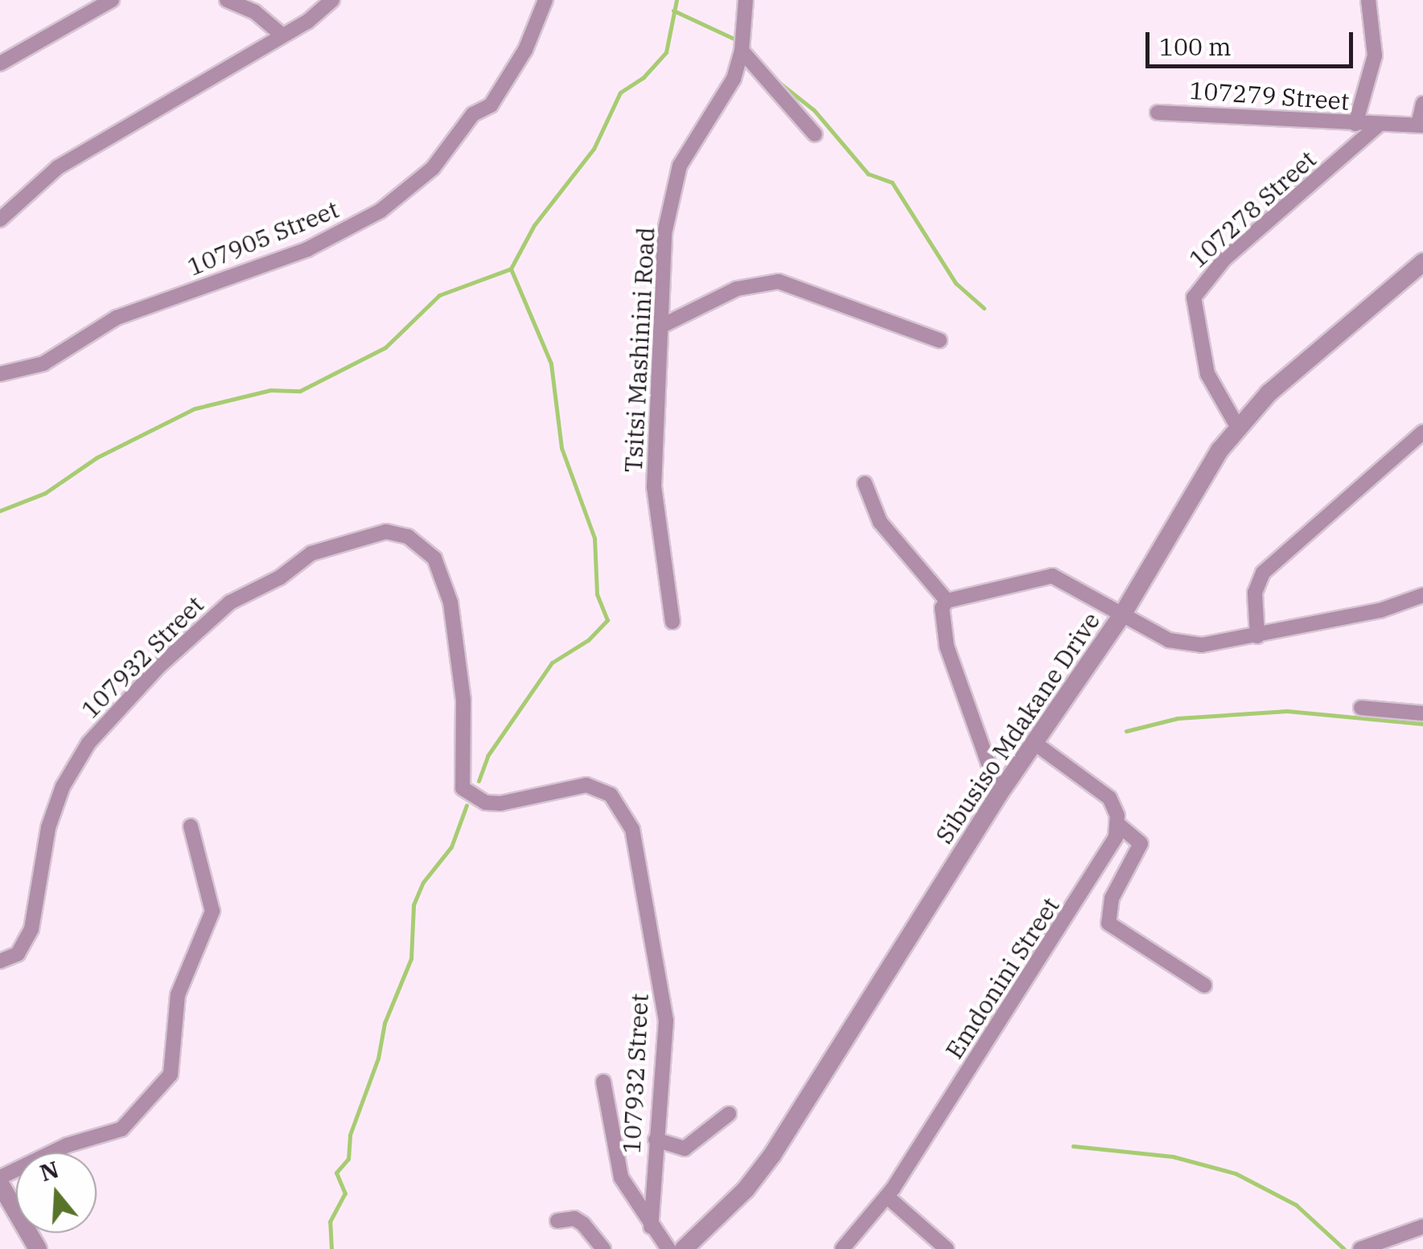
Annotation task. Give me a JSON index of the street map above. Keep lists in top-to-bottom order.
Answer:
{
  "streets": {
    "street": [
      "107279 Street",
      "107278 Street",
      "107905 Street",
      "Tsitsi Mashinini Road",
      "107932 Street",
      "Sibusiso Mdakane Drive",
      "Emdonini Street"
    ]
  },
  "crossings": [
    ["107279 Street", "107278 Street"],
    ["107278 Street", "Sibusiso Mdakane Drive"]
  ],
  "scale_bar": "100 m",
  "north": "top"
}
